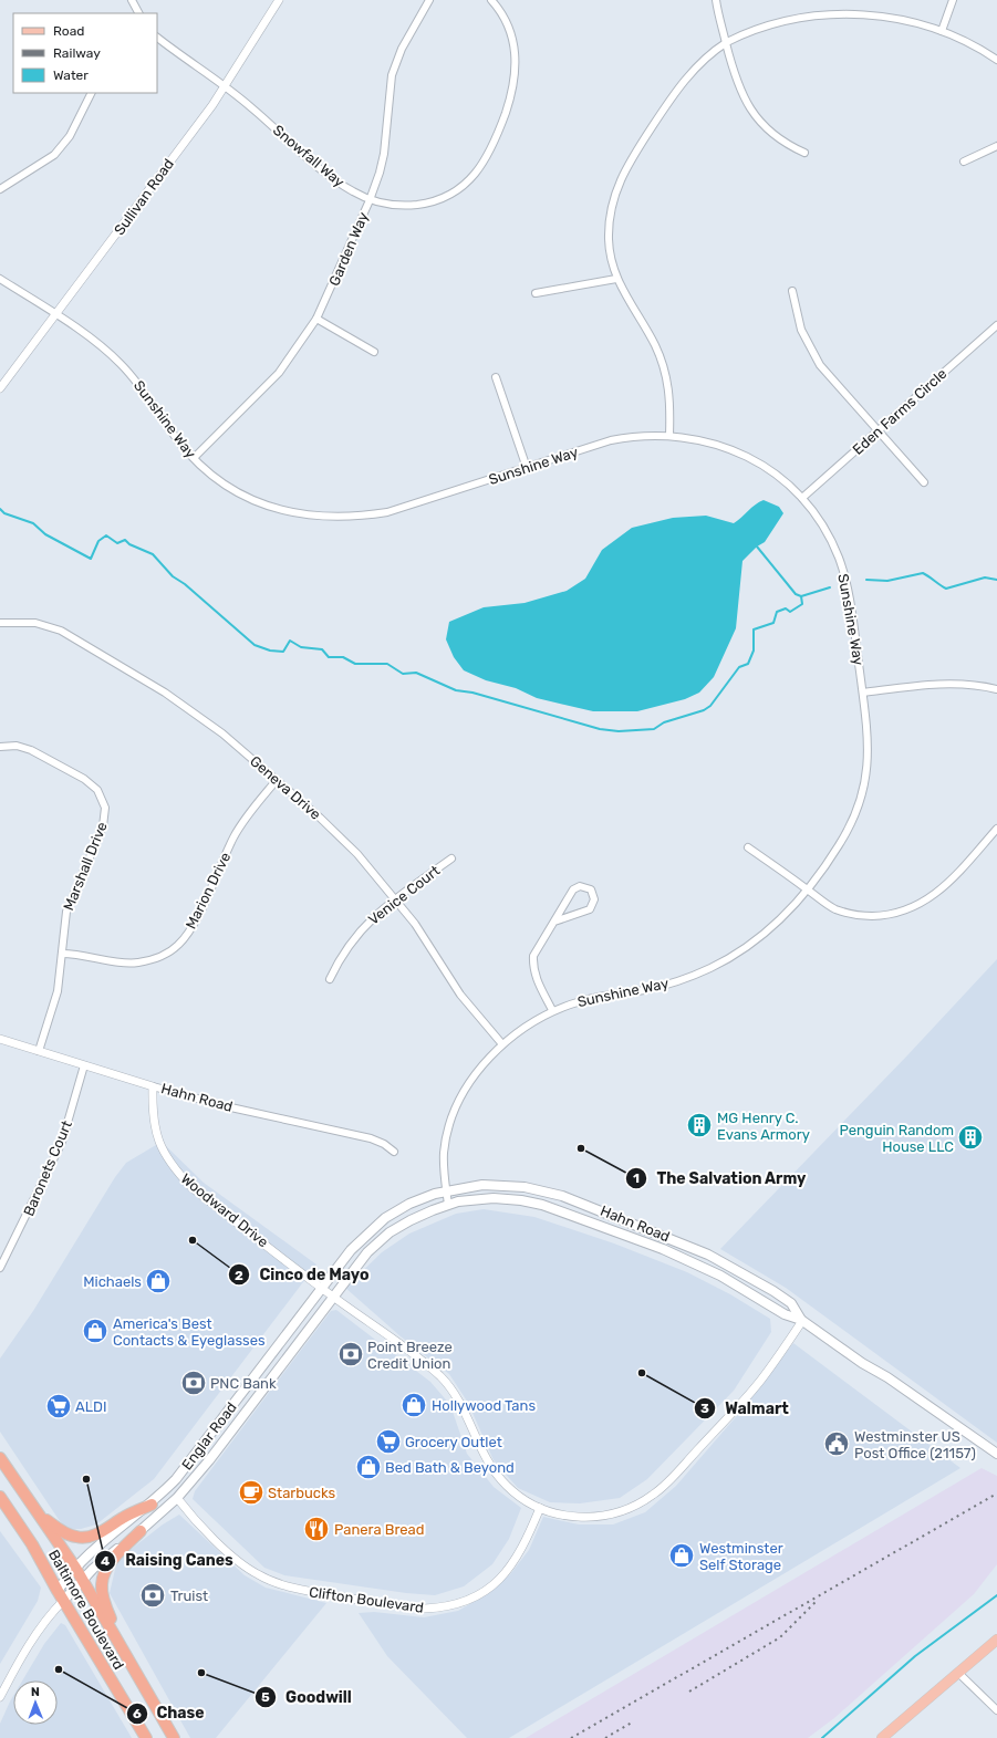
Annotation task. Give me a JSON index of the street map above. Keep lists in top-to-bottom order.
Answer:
{
  "streets": {
    "highway": ["Baltimore Boulevard"],
    "main road": ["Hahn Road", "Englar Road"],
    "street": [
      "Snowfall Way",
      "Sullivan Road",
      "Garden Way",
      "Eden Farms Circle",
      "Sunshine Way",
      "Geneva Drive",
      "Marshall Drive",
      "Marion Drive",
      "Venice Court",
      "Baronets Court",
      "Woodward Drive",
      "Clifton Boulevard"
    ]
  },
  "crossings": [
    ["Snowfall Way", "Sullivan Road"],
    ["Snowfall Way", "Garden Way"],
    ["Sullivan Road", "Sunshine Way"],
    ["Garden Way", "Sunshine Way"],
    ["Eden Farms Circle", "Sunshine Way"],
    ["Sunshine Way", "Geneva Drive"],
    ["Sunshine Way", "Hahn Road"],
    ["Sunshine Way", "Englar Road"],
    ["Geneva Drive", "Marion Drive"],
    ["Geneva Drive", "Venice Court"],
    ["Marshall Drive", "Marion Drive"],
    ["Marshall Drive", "Hahn Road"],
    ["Hahn Road", "Baronets Court"],
    ["Hahn Road", "Woodward Drive"],
    ["Hahn Road", "Englar Road"],
    ["Woodward Drive", "Englar Road"],
    ["Woodward Drive", "Clifton Boulevard"],
    ["Englar Road", "Clifton Boulevard"],
    ["Englar Road", "Baltimore Boulevard"]
  ],
  "places": {
    "building": ["MG Henry C. Evans Armory", "Penguin Random House LLC"],
    "other": [
      "The Salvation Army",
      "Cinco de Mayo",
      "Walmart",
      "Raising Canes",
      "Chase",
      "Goodwill"
    ],
    "shop": [
      "Michaels",
      "America's Best Contacts & Eyeglasses",
      "Hollywood Tans",
      "Bed Bath & Beyond",
      "Westminster Self Storage"
    ],
    "bank": ["Point Breeze Credit Union", "PNC Bank", "Truist"],
    "supermarket": ["ALDI", "Grocery Outlet"],
    "public building": ["Westminster US Post Office (21157)"],
    "cafe": ["Starbucks"],
    "restaurant": ["Panera Bread"]
  },
  "legend": ["Road", "Railway", "Water"],
  "north": "top"
}
